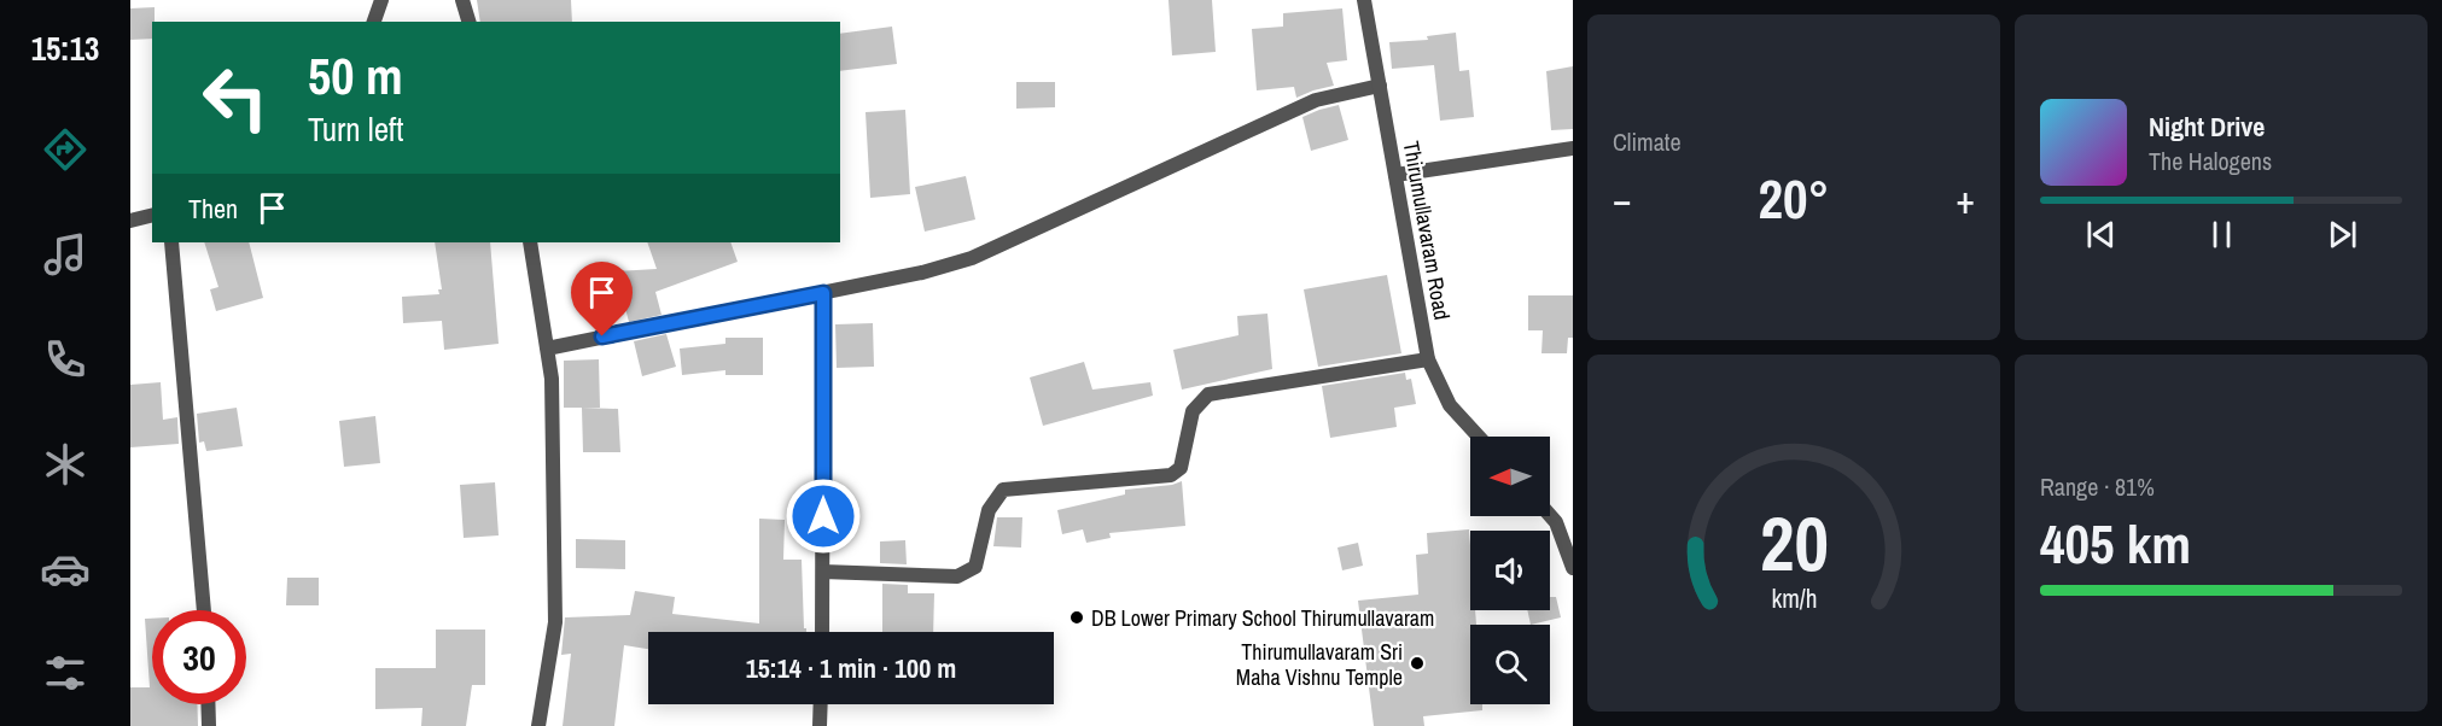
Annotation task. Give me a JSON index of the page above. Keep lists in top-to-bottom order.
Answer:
{
  "streets": {
    "street": ["Thirumullavaram Road"]
  },
  "places": ["DB Lower Primary School Thirumullavaram", "Thirumullavaram Sri Maha Vishnu Temple"],
  "north": "left",
  "page": {
    "tabs": "15:13",
    "tile": [
      "Climate",
      ["Range · 81%", "405 km"]
    ],
    "turn": ["50 m", "Turn left"],
    "song": ["Night Drive", "The Halogens"],
    "heat": ["−", "20°", "+"],
    "then": "Then",
    "limit": "30",
    "trip": "15:14 · 1 min · 100 m",
    "gauge": ["20", "km/h"]
  }
}
